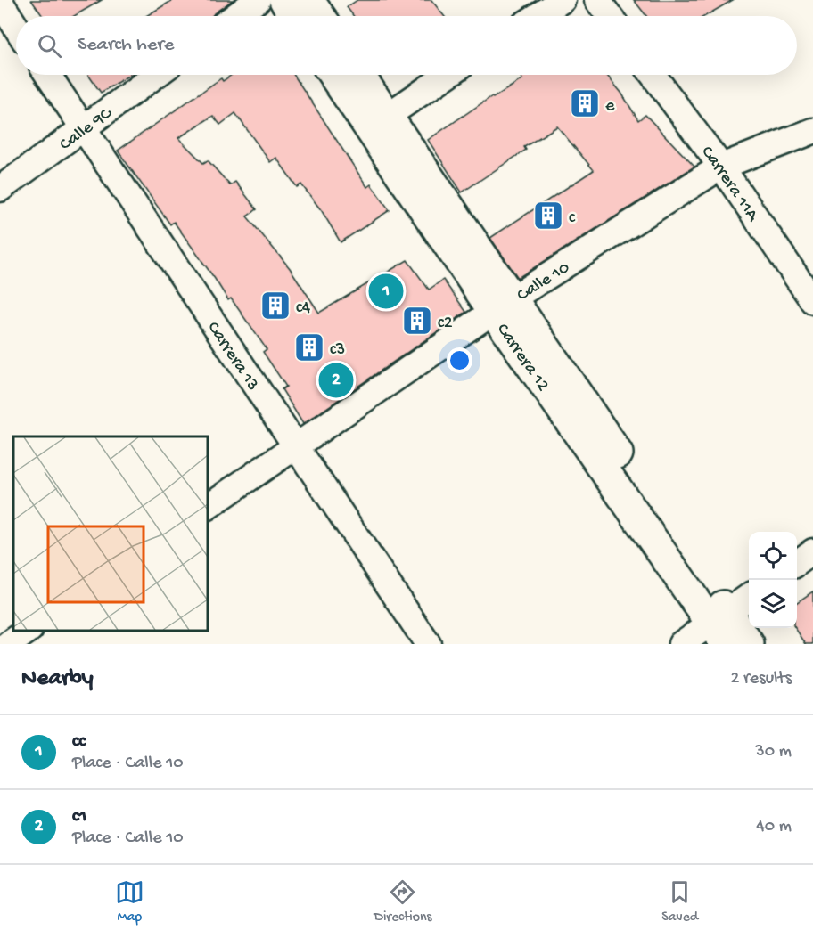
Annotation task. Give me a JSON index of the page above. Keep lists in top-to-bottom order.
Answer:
{
  "streets": {
    "street": [
      "Calle 9C",
      "Carrera 11A",
      "Calle 10",
      "Carrera 13",
      "Carrera 12"
    ]
  },
  "crossings": [
    ["Calle 9C", "Carrera 13"],
    ["Carrera 11A", "Calle 10"],
    ["Calle 10", "Carrera 13"],
    ["Calle 10", "Carrera 12"]
  ],
  "places": {
    "building": [
      "e",
      "c",
      "c4",
      "c2",
      "c3"
    ]
  },
  "page": {
    "search": "Search here",
    "pins": ["1", "2"],
    "heading": ["Nearby", "2 results"],
    "list": [
      {
        "mark": "1",
        "name": "cc",
        "note": "Place · Calle 10",
        "value": "30 m"
      },
      {
        "mark": "2",
        "name": "c1",
        "note": "Place · Calle 10",
        "value": "40 m"
      }
    ],
    "nav": ["Map", "Directions", "Saved"]
  }
}
